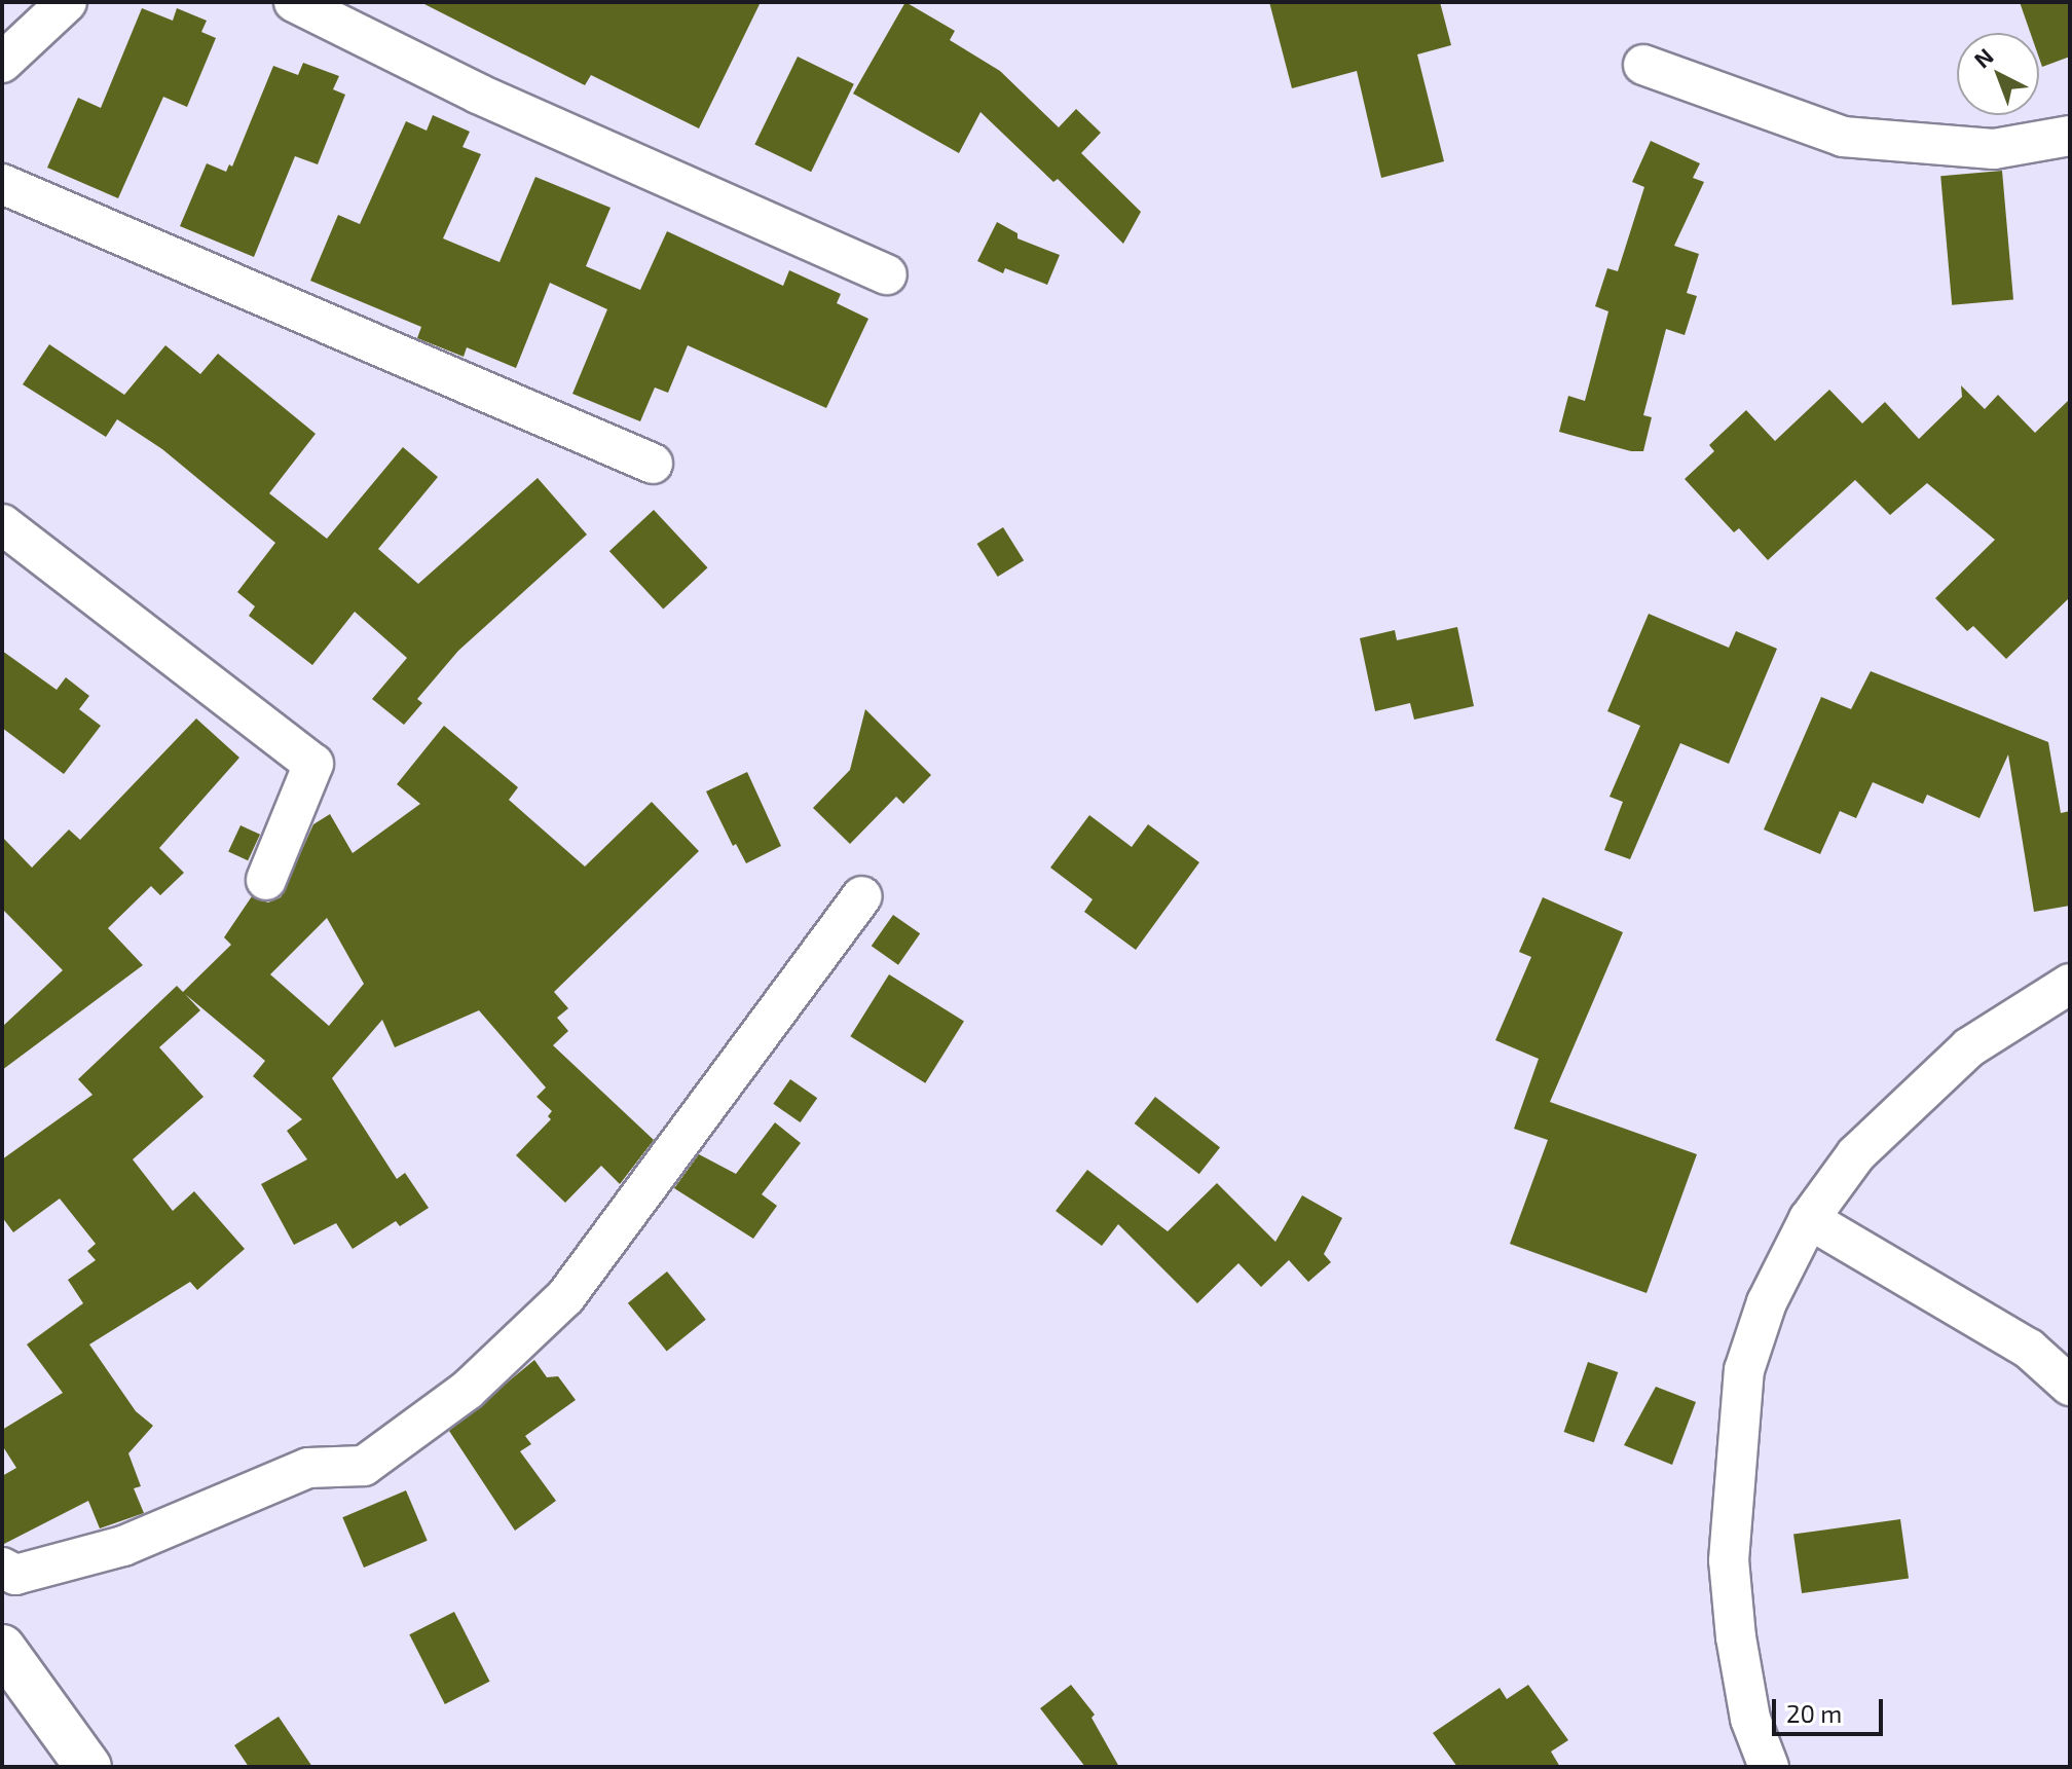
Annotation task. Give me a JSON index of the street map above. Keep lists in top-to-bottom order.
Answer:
{
  "scale_bar": "20 m",
  "north": "top left"
}
